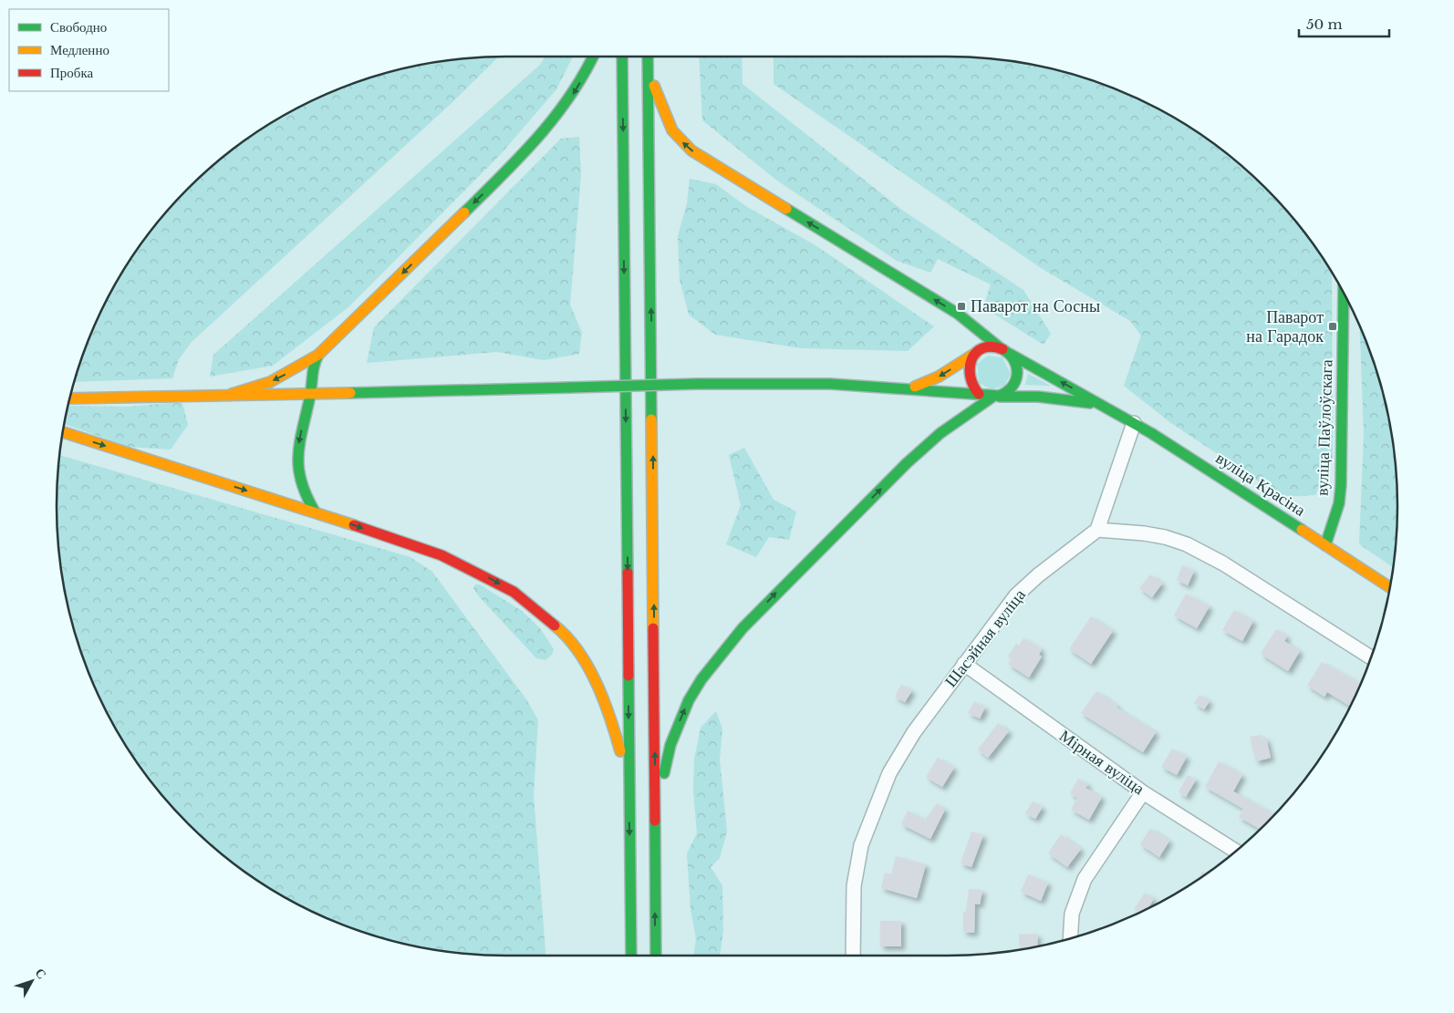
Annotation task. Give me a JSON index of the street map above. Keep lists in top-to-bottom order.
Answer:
{
  "streets": {
    "main road": ["вуліца Паўлоўскага", "вуліца Красіна"],
    "street": ["Шасэйная вуліца", "Мірная вуліца"]
  },
  "crossings": [
    ["вуліца Паўлоўскага", "вуліца Красіна"],
    ["Шасэйная вуліца", "Мірная вуліца"]
  ],
  "one_way": ["вуліца Красіна"],
  "places": {
    "transit": ["Паварот на Сосны", "Паварот на Гарадок"]
  },
  "legend": ["Свободно", "Медленно", "Пробка"],
  "scale_bar": "50 m",
  "north": "top right"
}
